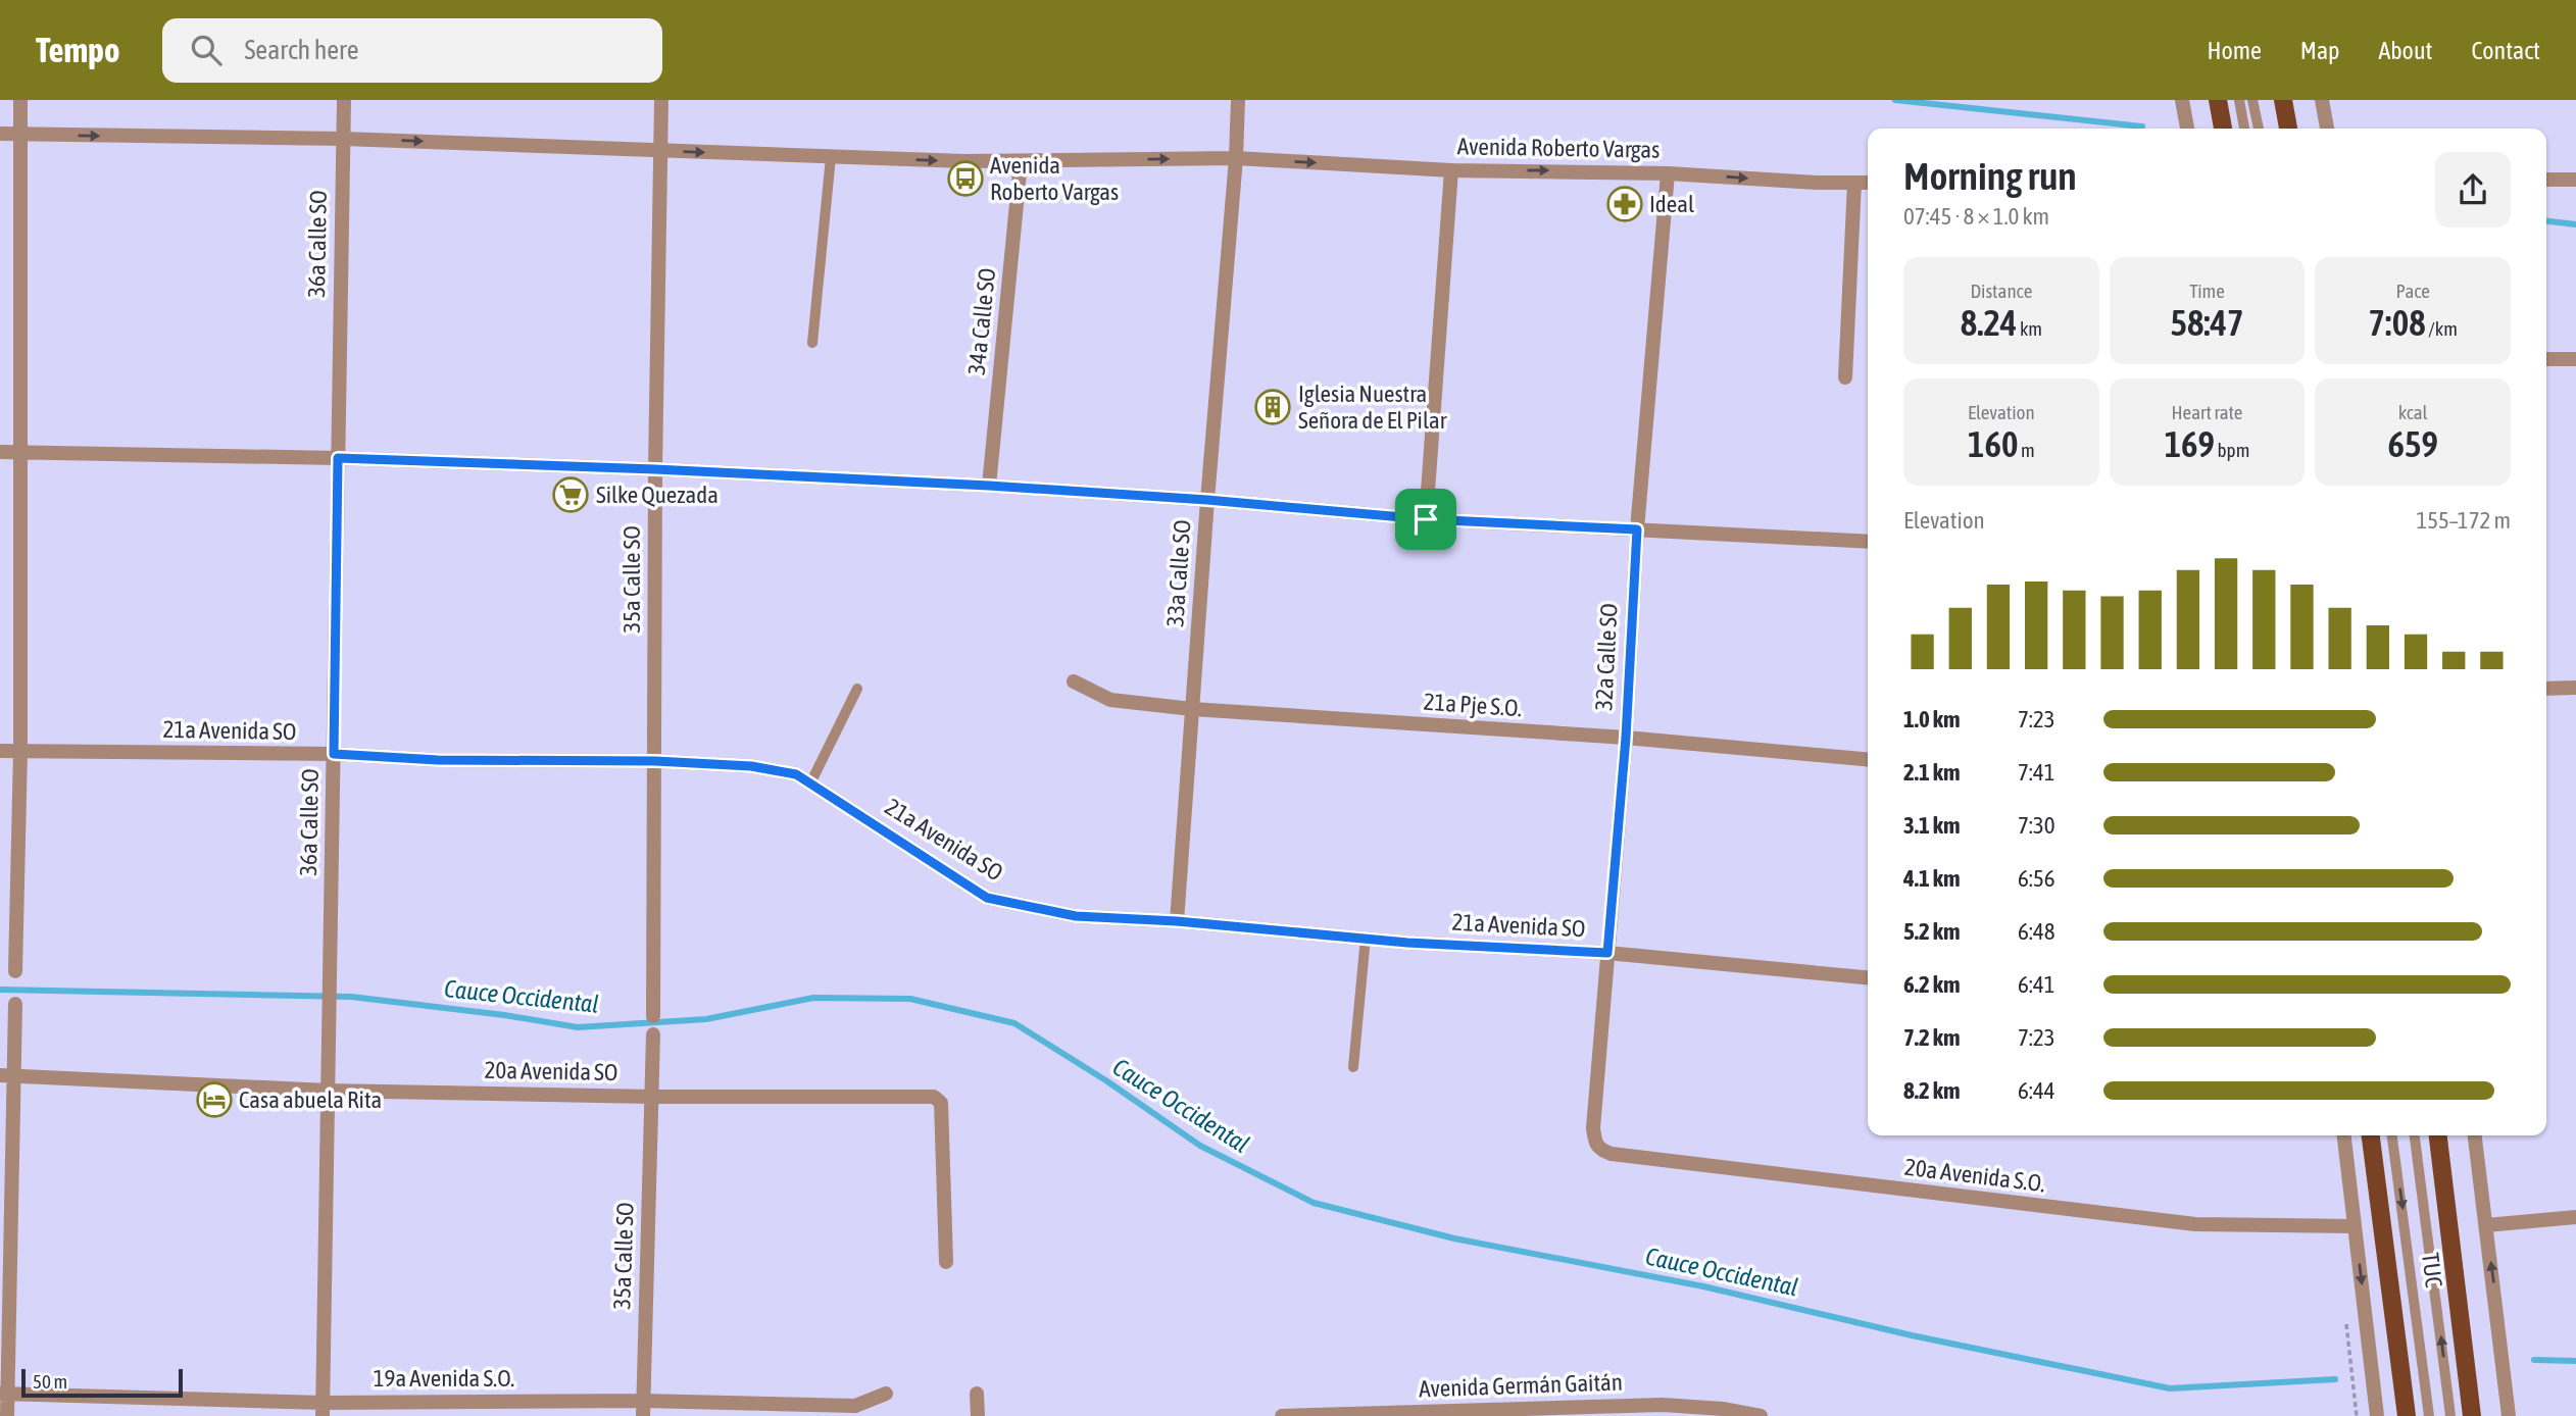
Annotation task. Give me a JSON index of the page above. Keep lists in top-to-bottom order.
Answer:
{
  "streets": {
    "street": [
      "Avenida Roberto Vargas",
      "36a Calle SO",
      "34a Calle SO",
      "33a Calle SO",
      "35a Calle SO",
      "32a Calle SO",
      "21a Pje S.O.",
      "21a Avenida SO",
      "20a Avenida SO",
      "20a Avenida S.O.",
      "19a Avenida S.O.",
      "Avenida Germán Gaitán"
    ],
    "lane": ["TUC"]
  },
  "crossings": [
    ["Avenida Roberto Vargas", "36a Calle SO"],
    ["Avenida Roberto Vargas", "34a Calle SO"],
    ["Avenida Roberto Vargas", "33a Calle SO"],
    ["Avenida Roberto Vargas", "35a Calle SO"],
    ["Avenida Roberto Vargas", "32a Calle SO"],
    ["36a Calle SO", "21a Avenida SO"],
    ["36a Calle SO", "20a Avenida SO"],
    ["36a Calle SO", "19a Avenida S.O."],
    ["33a Calle SO", "21a Pje S.O."],
    ["33a Calle SO", "21a Avenida SO"],
    ["35a Calle SO", "21a Avenida SO"],
    ["35a Calle SO", "20a Avenida SO"],
    ["35a Calle SO", "19a Avenida S.O."],
    ["32a Calle SO", "21a Pje S.O."],
    ["32a Calle SO", "21a Avenida SO"],
    ["32a Calle SO", "20a Avenida S.O."]
  ],
  "one_way": ["Avenida Roberto Vargas"],
  "water": ["Cauce Occidental"],
  "places": {
    "bus stop": ["Avenida Roberto Vargas"],
    "pharmacy": ["Ideal"],
    "building": ["Iglesia Nuestra Señora de El Pilar"],
    "supermarket": ["Silke Quezada"],
    "hotel": ["Casa abuela Rita"]
  },
  "scale_bar": "50 m",
  "page": {
    "header": "Tempo",
    "search": "Search here",
    "nav": [
      "Home",
      "Map",
      "About",
      "Contact"
    ],
    "heading": ["Morning run", "07:45 · 8 × 1.0 km"],
    "stats": [
      ["Distance", "8.24 km"],
      ["Time", "58:47"],
      ["Pace", "7:08 /km"],
      ["Elevation", "160 m"],
      ["Heart rate", "169 bpm"],
      ["kcal", "659"]
    ],
    "chart": ["Elevation", "155–172 m"],
    "list": [
      {
        "name": "1.0 km",
        "note": "7:23"
      },
      {
        "name": "2.1 km",
        "note": "7:41"
      },
      {
        "name": "3.1 km",
        "note": "7:30"
      },
      {
        "name": "4.1 km",
        "note": "6:56"
      },
      {
        "name": "5.2 km",
        "note": "6:48"
      },
      {
        "name": "6.2 km",
        "note": "6:41"
      },
      {
        "name": "7.2 km",
        "note": "7:23"
      },
      {
        "name": "8.2 km",
        "note": "6:44"
      }
    ],
    "scale": "50 m"
  }
}
